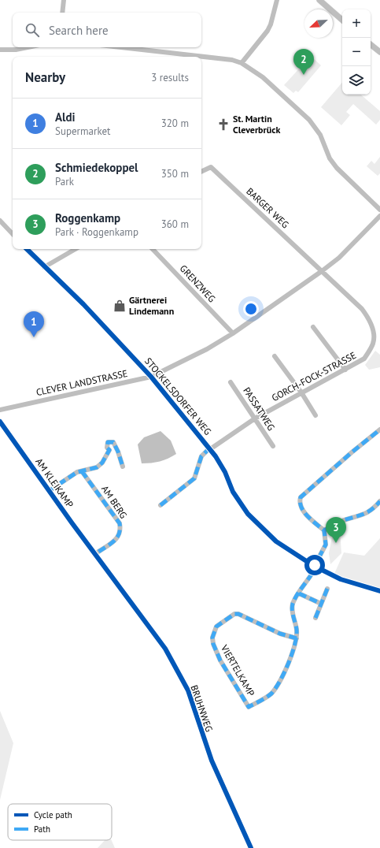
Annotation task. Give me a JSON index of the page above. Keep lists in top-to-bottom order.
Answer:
{
  "streets": {
    "street": [
      "BARGER WEG",
      "GRENZWEG",
      "GORCH-FOCK-STRASSE",
      "CLEVER LANDSTRASSE",
      "STOCKELSDORFER WEG",
      "PASSATWEG",
      "AM KLEIKAMP",
      "AM BERG",
      "VIERTELKAMP",
      "BRUHNWEG"
    ]
  },
  "crossings": [
    ["BARGER WEG", "GORCH-FOCK-STRASSE"],
    ["BARGER WEG", "CLEVER LANDSTRASSE"],
    ["GRENZWEG", "CLEVER LANDSTRASSE"],
    ["GORCH-FOCK-STRASSE", "CLEVER LANDSTRASSE"],
    ["GORCH-FOCK-STRASSE", "STOCKELSDORFER WEG"],
    ["GORCH-FOCK-STRASSE", "PASSATWEG"],
    ["CLEVER LANDSTRASSE", "STOCKELSDORFER WEG"],
    ["STOCKELSDORFER WEG", "VIERTELKAMP"],
    ["AM KLEIKAMP", "AM BERG"],
    ["AM KLEIKAMP", "BRUHNWEG"],
    ["AM BERG", "BRUHNWEG"]
  ],
  "places": {
    "church": ["St. Martin Cleverbrück"],
    "shop": ["Gärtnerei Lindemann"]
  },
  "legend": ["Cycle path", "Path"],
  "north": "bottom left",
  "page": {
    "map_buttons": ["+", "−"],
    "search": "Search here",
    "pins": ["2", "1", "3"],
    "heading": ["Nearby", "3 results"],
    "list": [
      {
        "mark": "1",
        "name": "Aldi",
        "note": "Supermarket",
        "value": "320 m"
      },
      {
        "mark": "2",
        "name": "Schmiedekoppel",
        "note": "Park",
        "value": "350 m"
      },
      {
        "mark": "3",
        "name": "Roggenkamp",
        "note": "Park · Roggenkamp",
        "value": "360 m"
      }
    ]
  }
}
